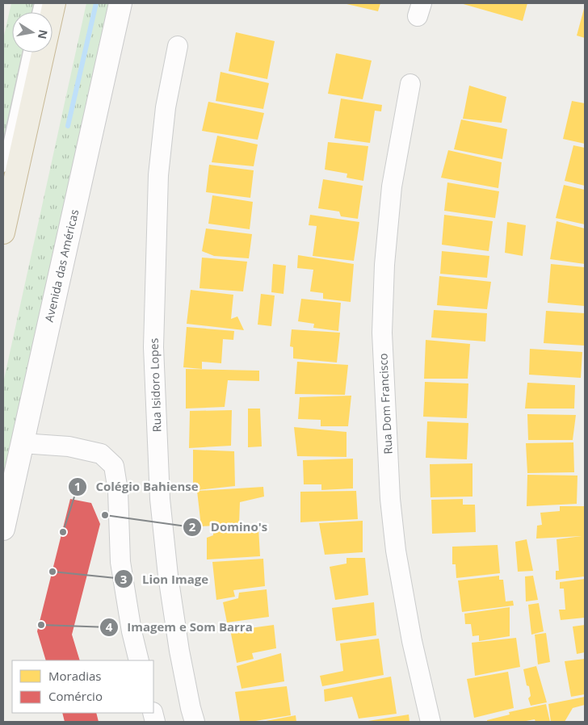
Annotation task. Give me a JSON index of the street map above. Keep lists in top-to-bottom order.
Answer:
{
  "streets": {
    "main road": ["Avenida das Américas"],
    "street": ["Rua Isidoro Lopes", "Rua Dom Francisco"]
  },
  "places": [
    "Domino's",
    "Colégio Bahiense",
    "Lion Image",
    "Imagem e Som Barra"
  ],
  "legend": ["Moradias", "Comércio"],
  "north": "right"
}
